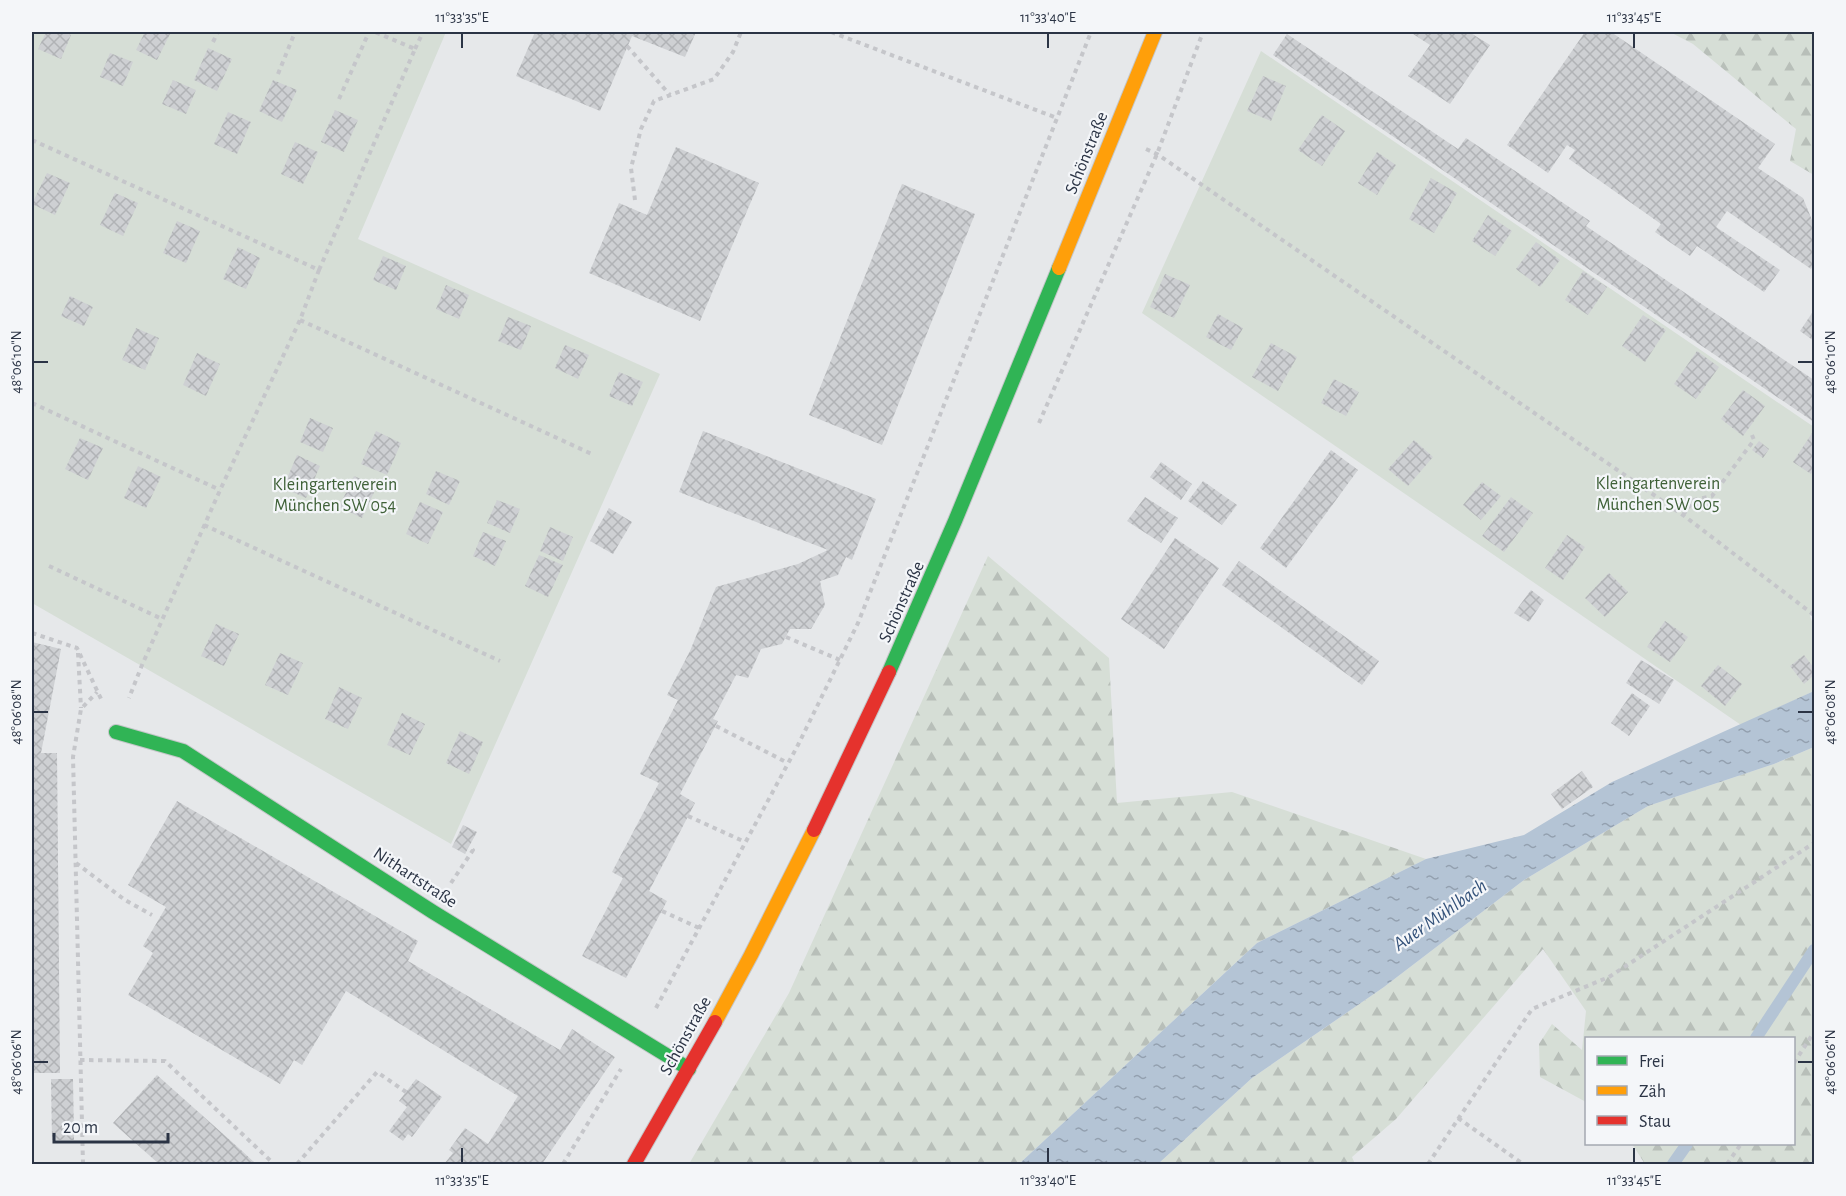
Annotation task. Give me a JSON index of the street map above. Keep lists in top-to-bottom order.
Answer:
{
  "streets": {
    "street": ["Schönstraße", "Nithartstraße"]
  },
  "crossings": [
    ["Schönstraße", "Nithartstraße"]
  ],
  "water": ["Auer Mühlbach"],
  "parks": ["Kleingartenverein München SW 005", "Kleingartenverein München SW 054"],
  "legend": ["Frei", "Zäh", "Stau"],
  "scale_bar": "20 m",
  "coordinates": [
    "11°33'35\"E",
    "11°33'40\"E",
    "11°33'45\"E",
    "48°06'10\"N",
    "48°06'08\"N",
    "48°06'06\"N"
  ]
}
